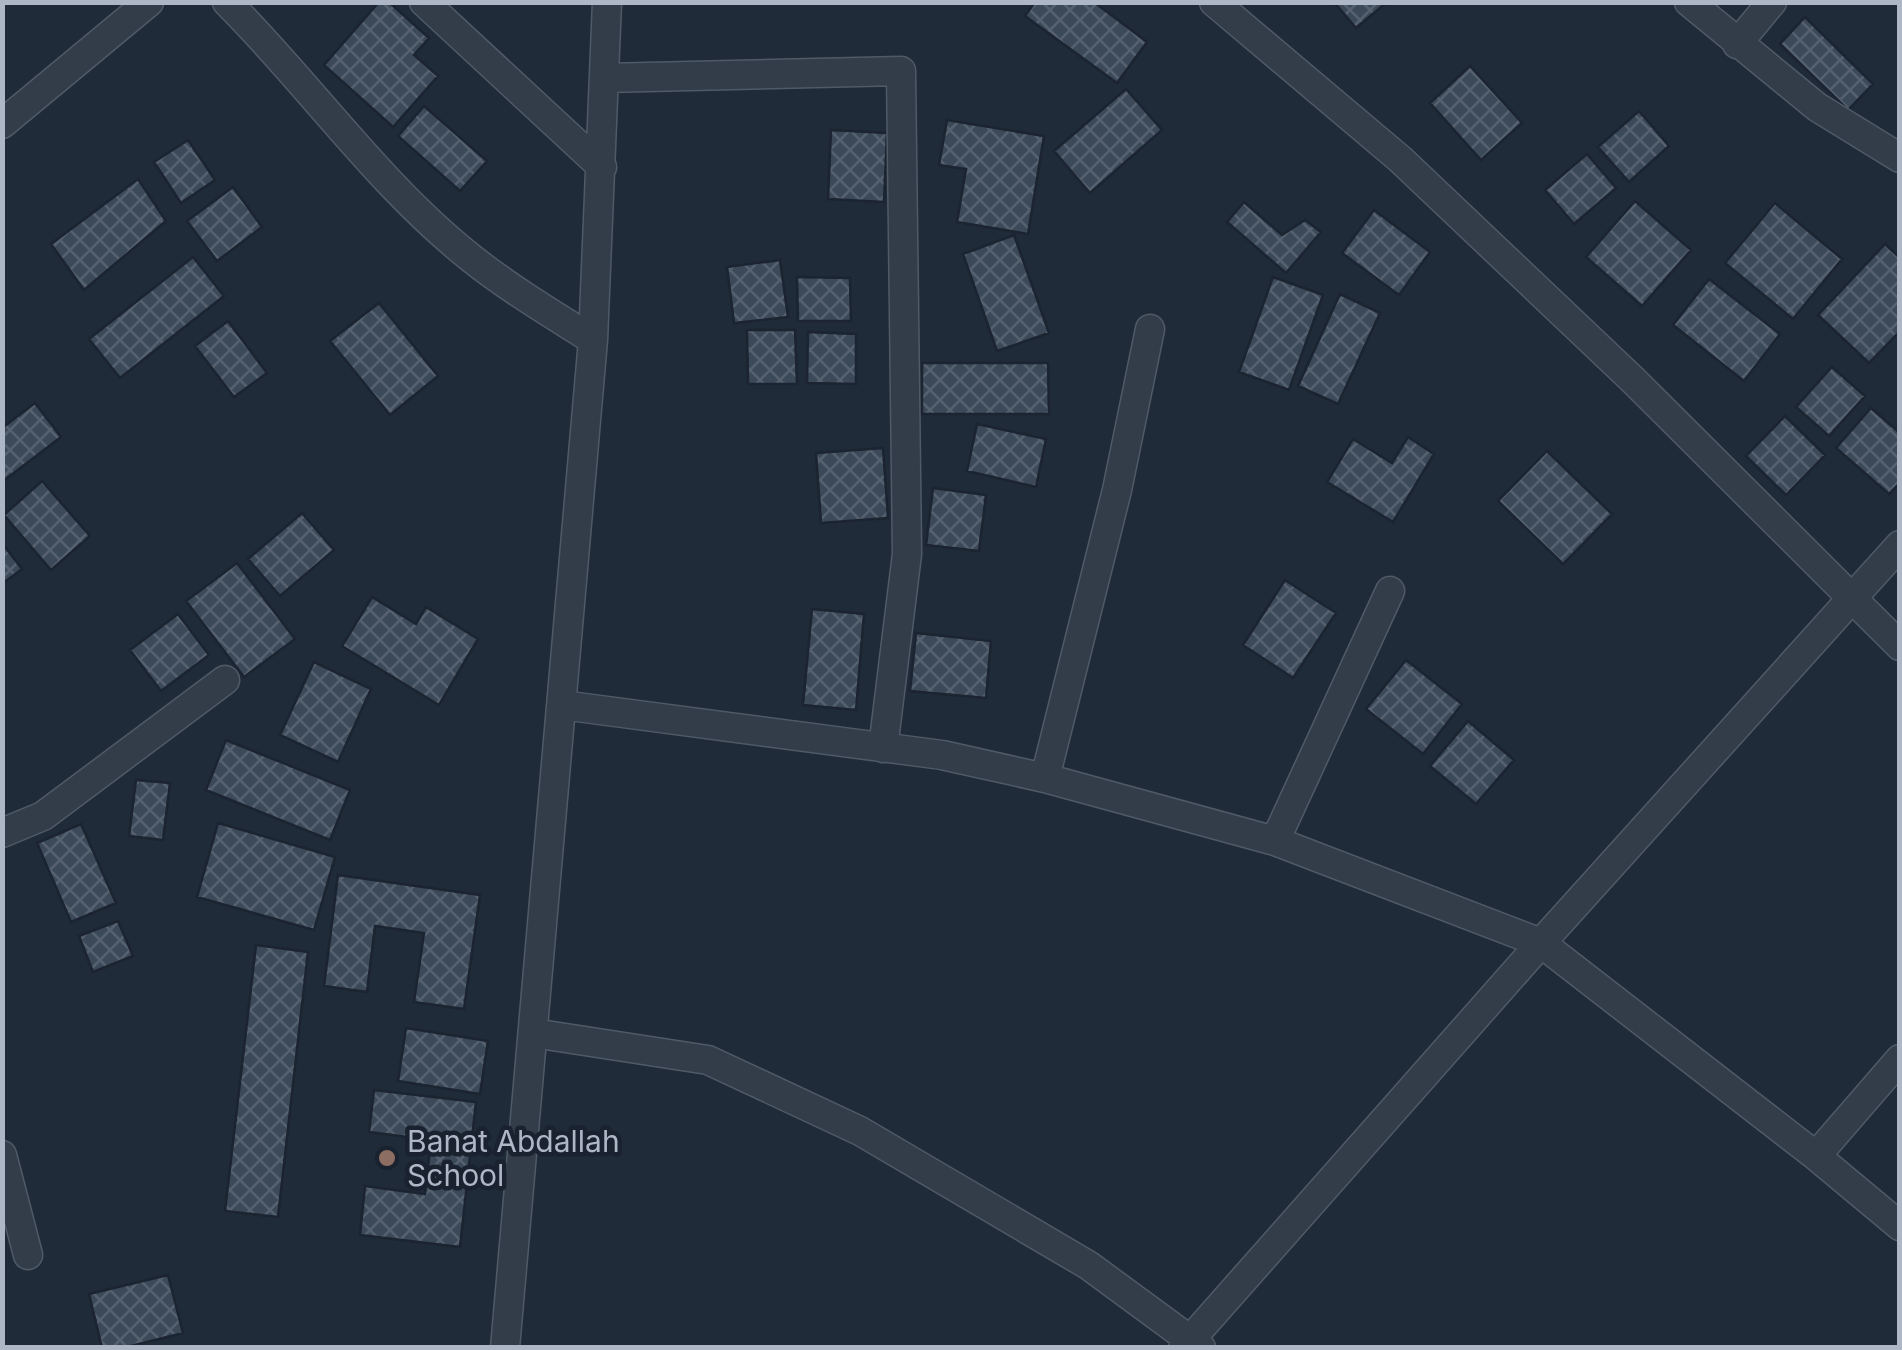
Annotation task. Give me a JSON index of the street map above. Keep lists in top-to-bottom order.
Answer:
{
  "places": ["Banat Abdallah School"]
}
